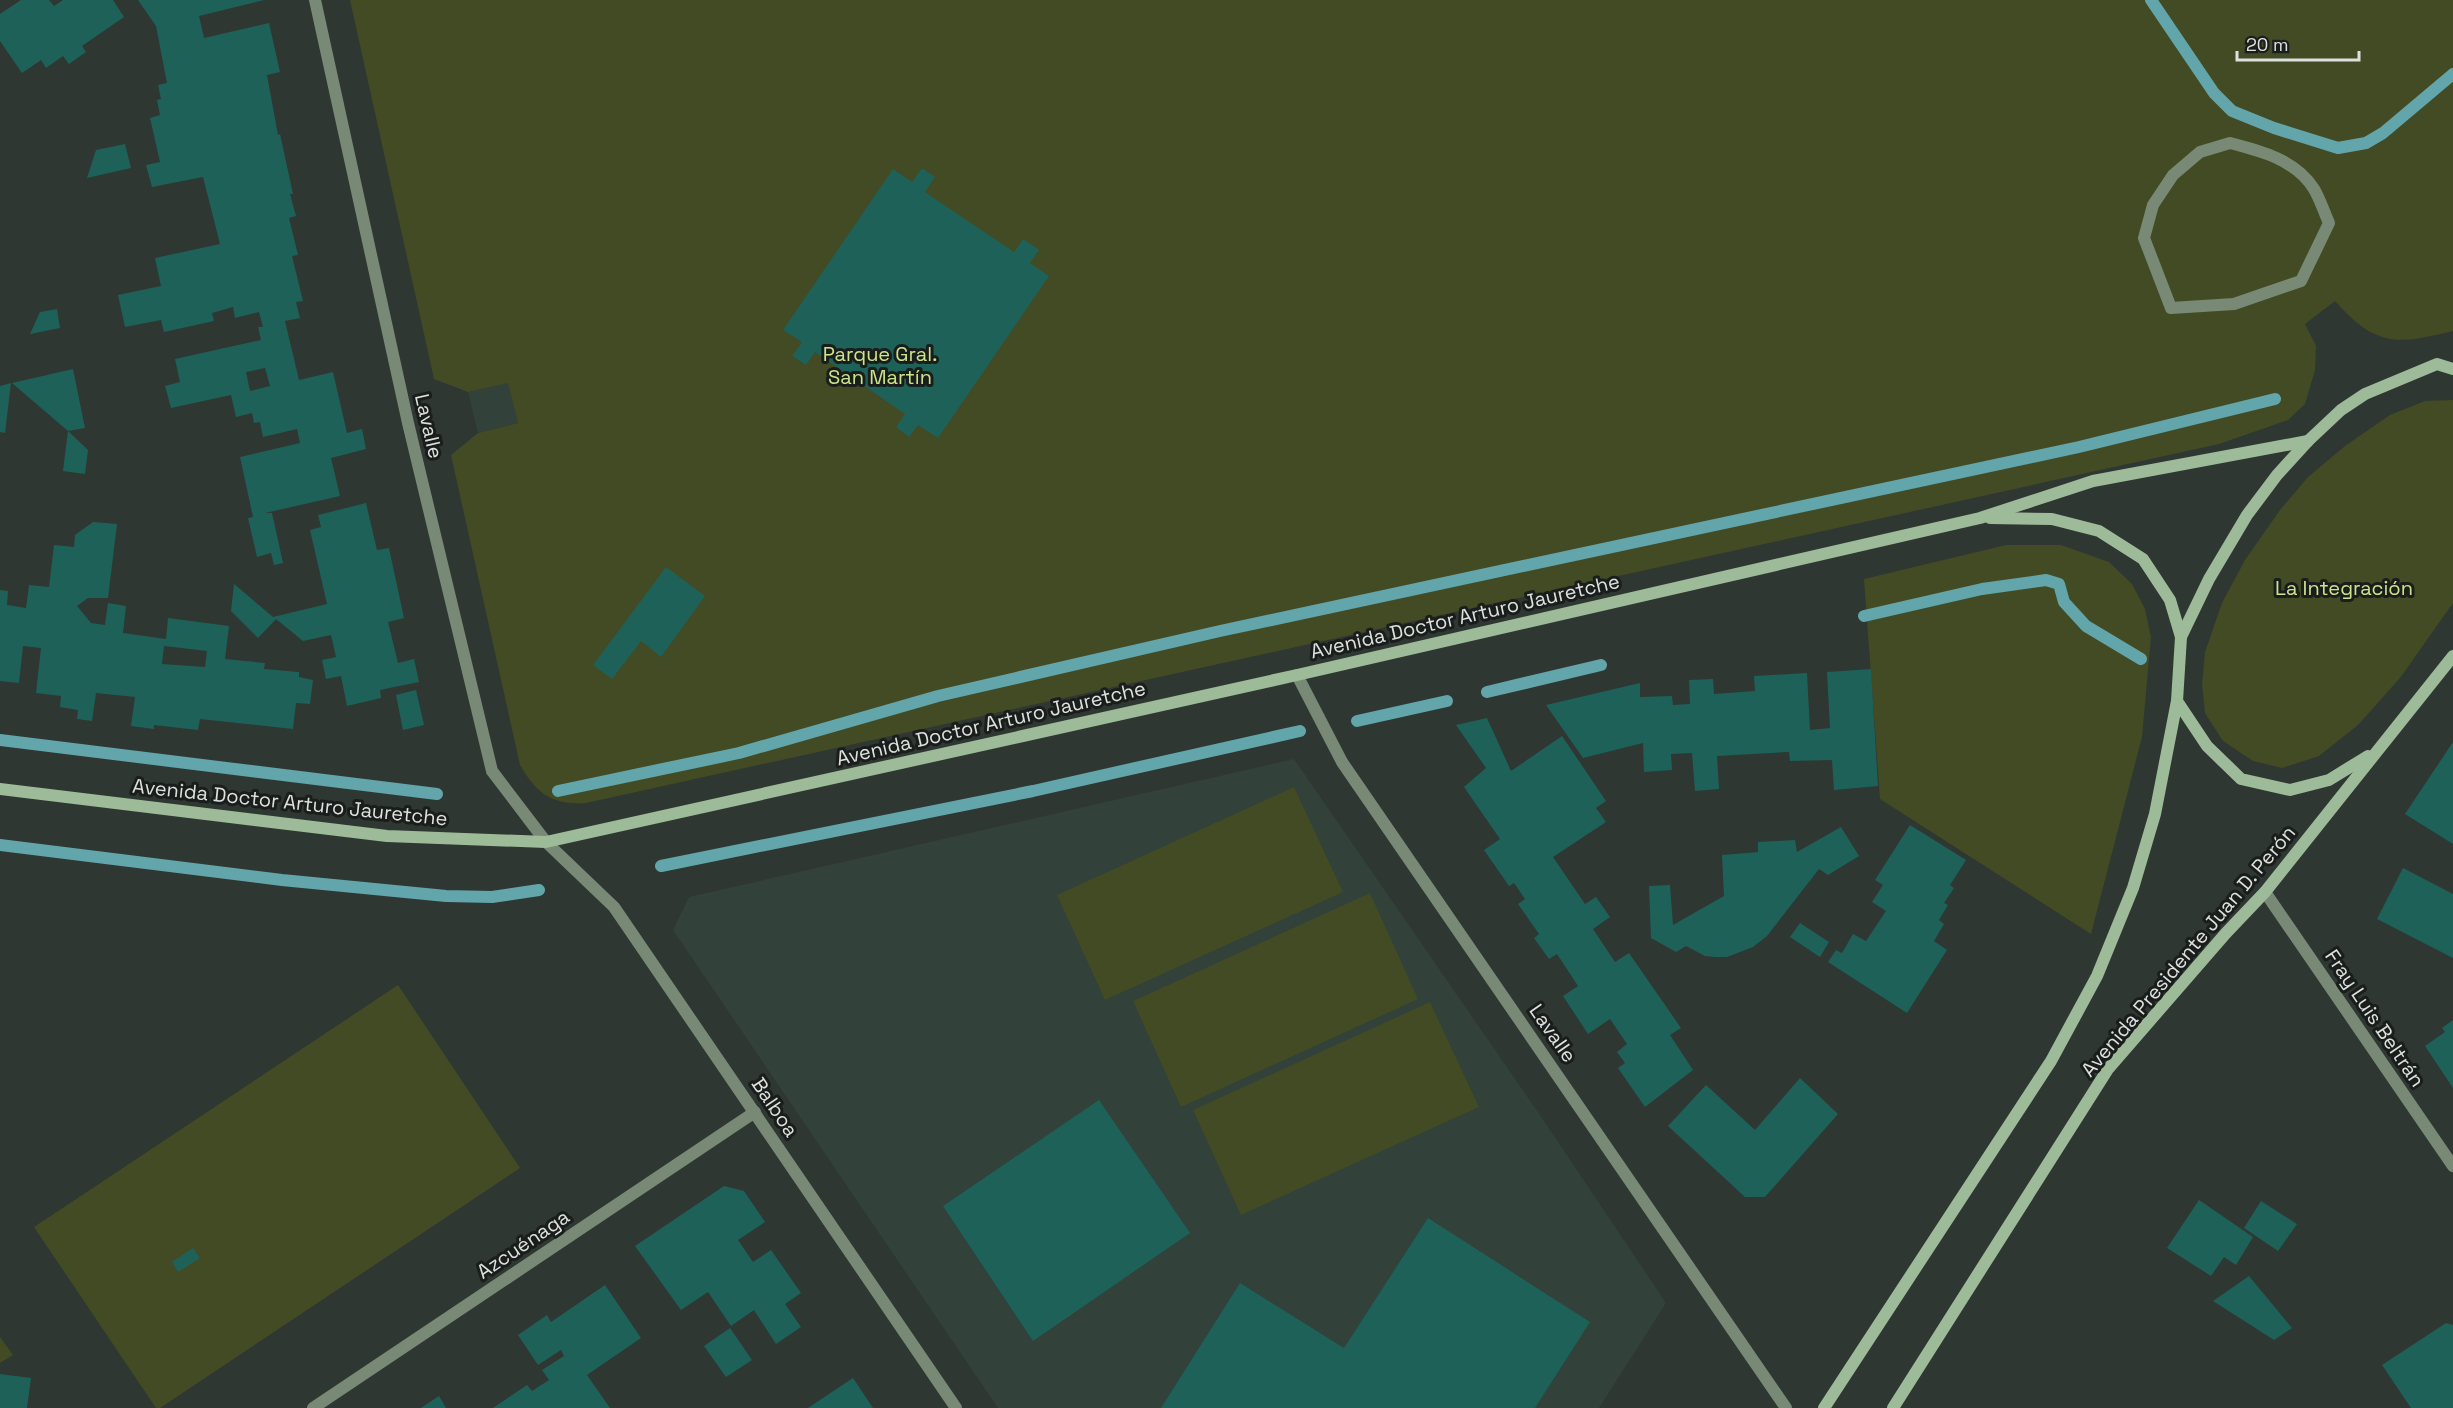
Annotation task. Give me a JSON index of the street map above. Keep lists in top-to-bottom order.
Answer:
{
  "streets": {
    "main road": ["Avenida Doctor Arturo Jauretche", "Avenida Presidente Juan D. Perón"],
    "street": [
      "Lavalle",
      "Fray Luis Beltrán",
      "Balboa",
      "Azcuénaga"
    ]
  },
  "crossings": [
    ["Lavalle", "Avenida Doctor Arturo Jauretche"],
    ["Lavalle", "Balboa"],
    ["Avenida Doctor Arturo Jauretche", "Avenida Presidente Juan D. Perón"],
    ["Avenida Doctor Arturo Jauretche", "Balboa"],
    ["Avenida Presidente Juan D. Perón", "Fray Luis Beltrán"],
    ["Balboa", "Azcuénaga"]
  ],
  "parks": ["Parque Gral. San Martín", "La Integración"],
  "scale_bar": "20 m"
}
